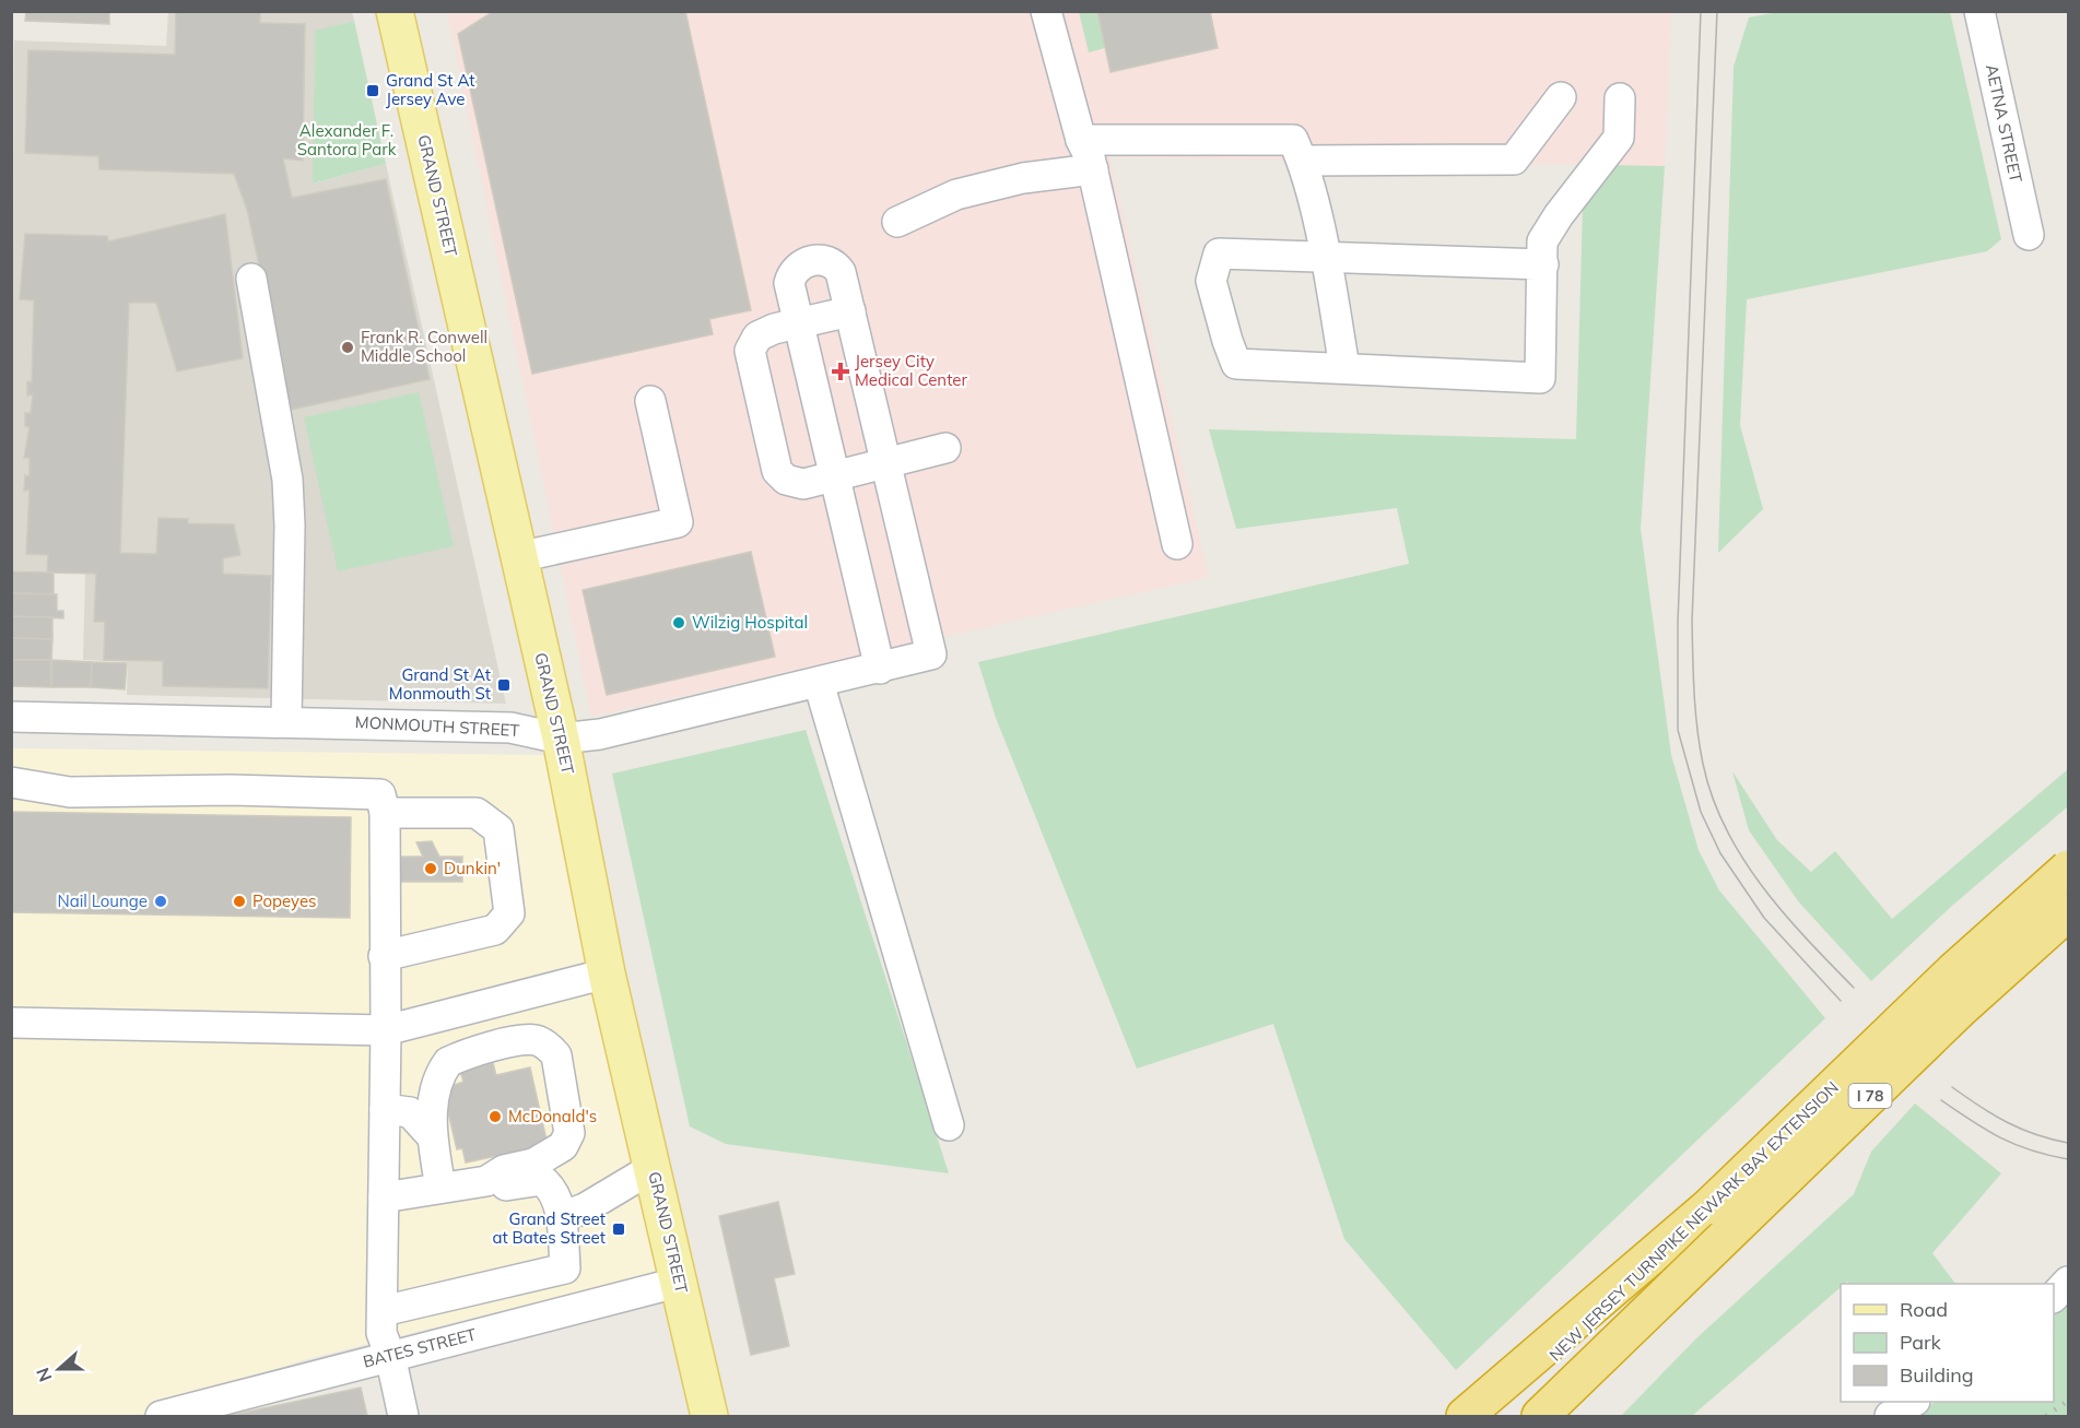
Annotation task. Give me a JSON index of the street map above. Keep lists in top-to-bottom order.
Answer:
{
  "streets": {
    "highway": ["I 78", "NEW JERSEY TURNPIKE NEWARK BAY EXTENSION"],
    "main road": ["GRAND STREET"],
    "street": ["AETNA STREET", "MONMOUTH STREET", "BATES STREET"]
  },
  "crossings": [
    ["GRAND STREET", "MONMOUTH STREET"],
    ["GRAND STREET", "BATES STREET"]
  ],
  "parks": ["Alexander F. Santora Park"],
  "places": {
    "transit": ["Grand St At Jersey Ave", "Grand St At Monmouth St", "Grand Street at Bates Street"],
    "other": [
      "Frank R. Conwell Middle School",
      "Wilzig Hospital",
      "Dunkin'",
      "Nail Lounge",
      "Popeyes",
      "McDonald's"
    ],
    "health": ["Jersey City Medical Center"]
  },
  "legend": ["Road", "Park", "Building"],
  "north": "left"
}
